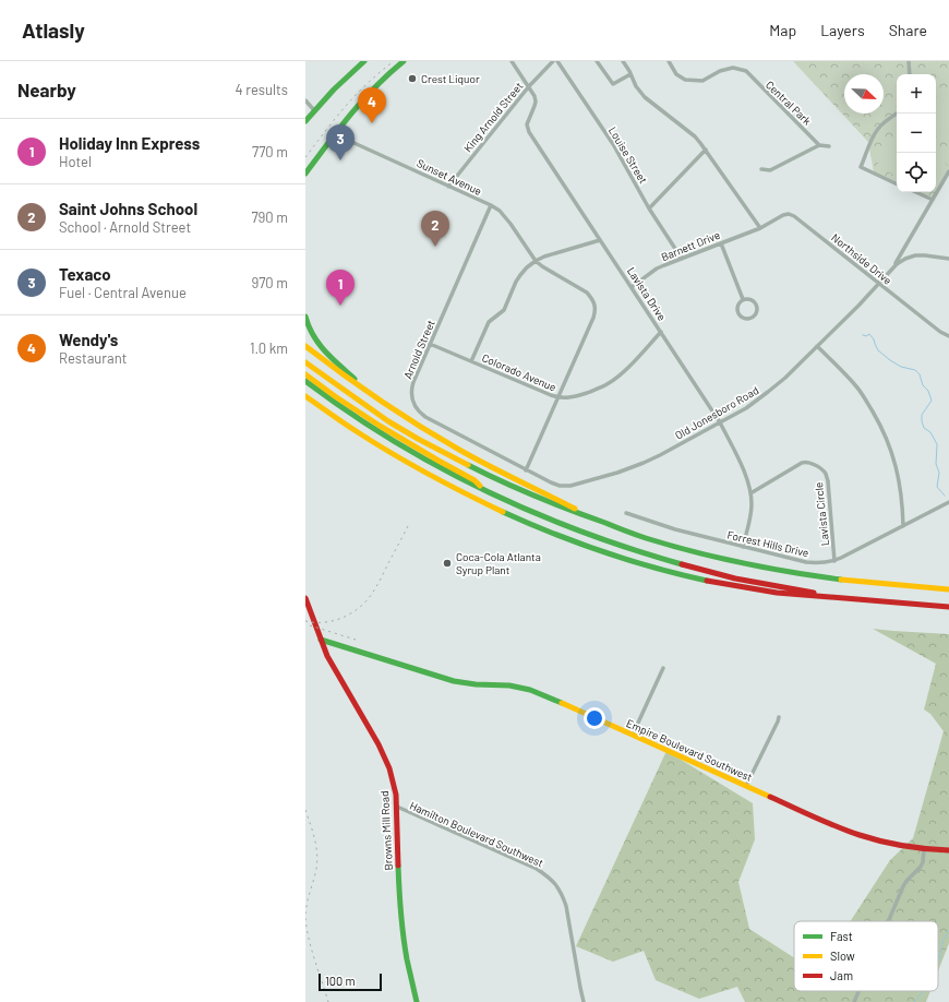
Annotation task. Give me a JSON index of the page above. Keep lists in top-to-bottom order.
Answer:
{
  "streets": {
    "main road": ["Empire Boulevard Southwest", "Browns Mill Road"],
    "street": [
      "Central Park",
      "King Arnold Street",
      "Louise Street",
      "Sunset Avenue",
      "Barnett Drive",
      "Northside Drive",
      "Lavista Drive",
      "Arnold Street",
      "Colorado Avenue",
      "Old Jonesboro Road",
      "Lavista Circle",
      "Forrest Hills Drive",
      "Hamilton Boulevard Southwest"
    ]
  },
  "crossings": [
    ["King Arnold Street", "Sunset Avenue"],
    ["King Arnold Street", "Lavista Drive"],
    ["Louise Street", "Barnett Drive"],
    ["Sunset Avenue", "Arnold Street"],
    ["Barnett Drive", "Northside Drive"],
    ["Barnett Drive", "Lavista Drive"],
    ["Northside Drive", "Old Jonesboro Road"],
    ["Lavista Drive", "Colorado Avenue"],
    ["Lavista Drive", "Old Jonesboro Road"],
    ["Lavista Drive", "Lavista Circle"],
    ["Lavista Drive", "Forrest Hills Drive"],
    ["Arnold Street", "Colorado Avenue"],
    ["Arnold Street", "Old Jonesboro Road"],
    ["Lavista Circle", "Forrest Hills Drive"],
    ["Empire Boulevard Southwest", "Browns Mill Road"],
    ["Browns Mill Road", "Hamilton Boulevard Southwest"]
  ],
  "places": ["Crest Liquor", "Coca-Cola Atlanta Syrup Plant"],
  "legend": ["Fast", "Slow", "Jam"],
  "scale_bar": "100 m",
  "north": "bottom right",
  "page": {
    "header": "Atlasly",
    "nav": ["Map", "Layers", "Share"],
    "heading": ["Nearby", "4 results"],
    "map_buttons": ["+", "−"],
    "pins": [
      "4",
      "3",
      "2",
      "1"
    ],
    "list": [
      {
        "mark": "1",
        "name": "Holiday Inn Express",
        "note": "Hotel",
        "value": "770 m"
      },
      {
        "mark": "2",
        "name": "Saint Johns School",
        "note": "School · Arnold Street",
        "value": "790 m"
      },
      {
        "mark": "3",
        "name": "Texaco",
        "note": "Fuel · Central Avenue",
        "value": "970 m"
      },
      {
        "mark": "4",
        "name": "Wendy's",
        "note": "Restaurant",
        "value": "1.0 km"
      }
    ],
    "scale": "100 m"
  }
}
